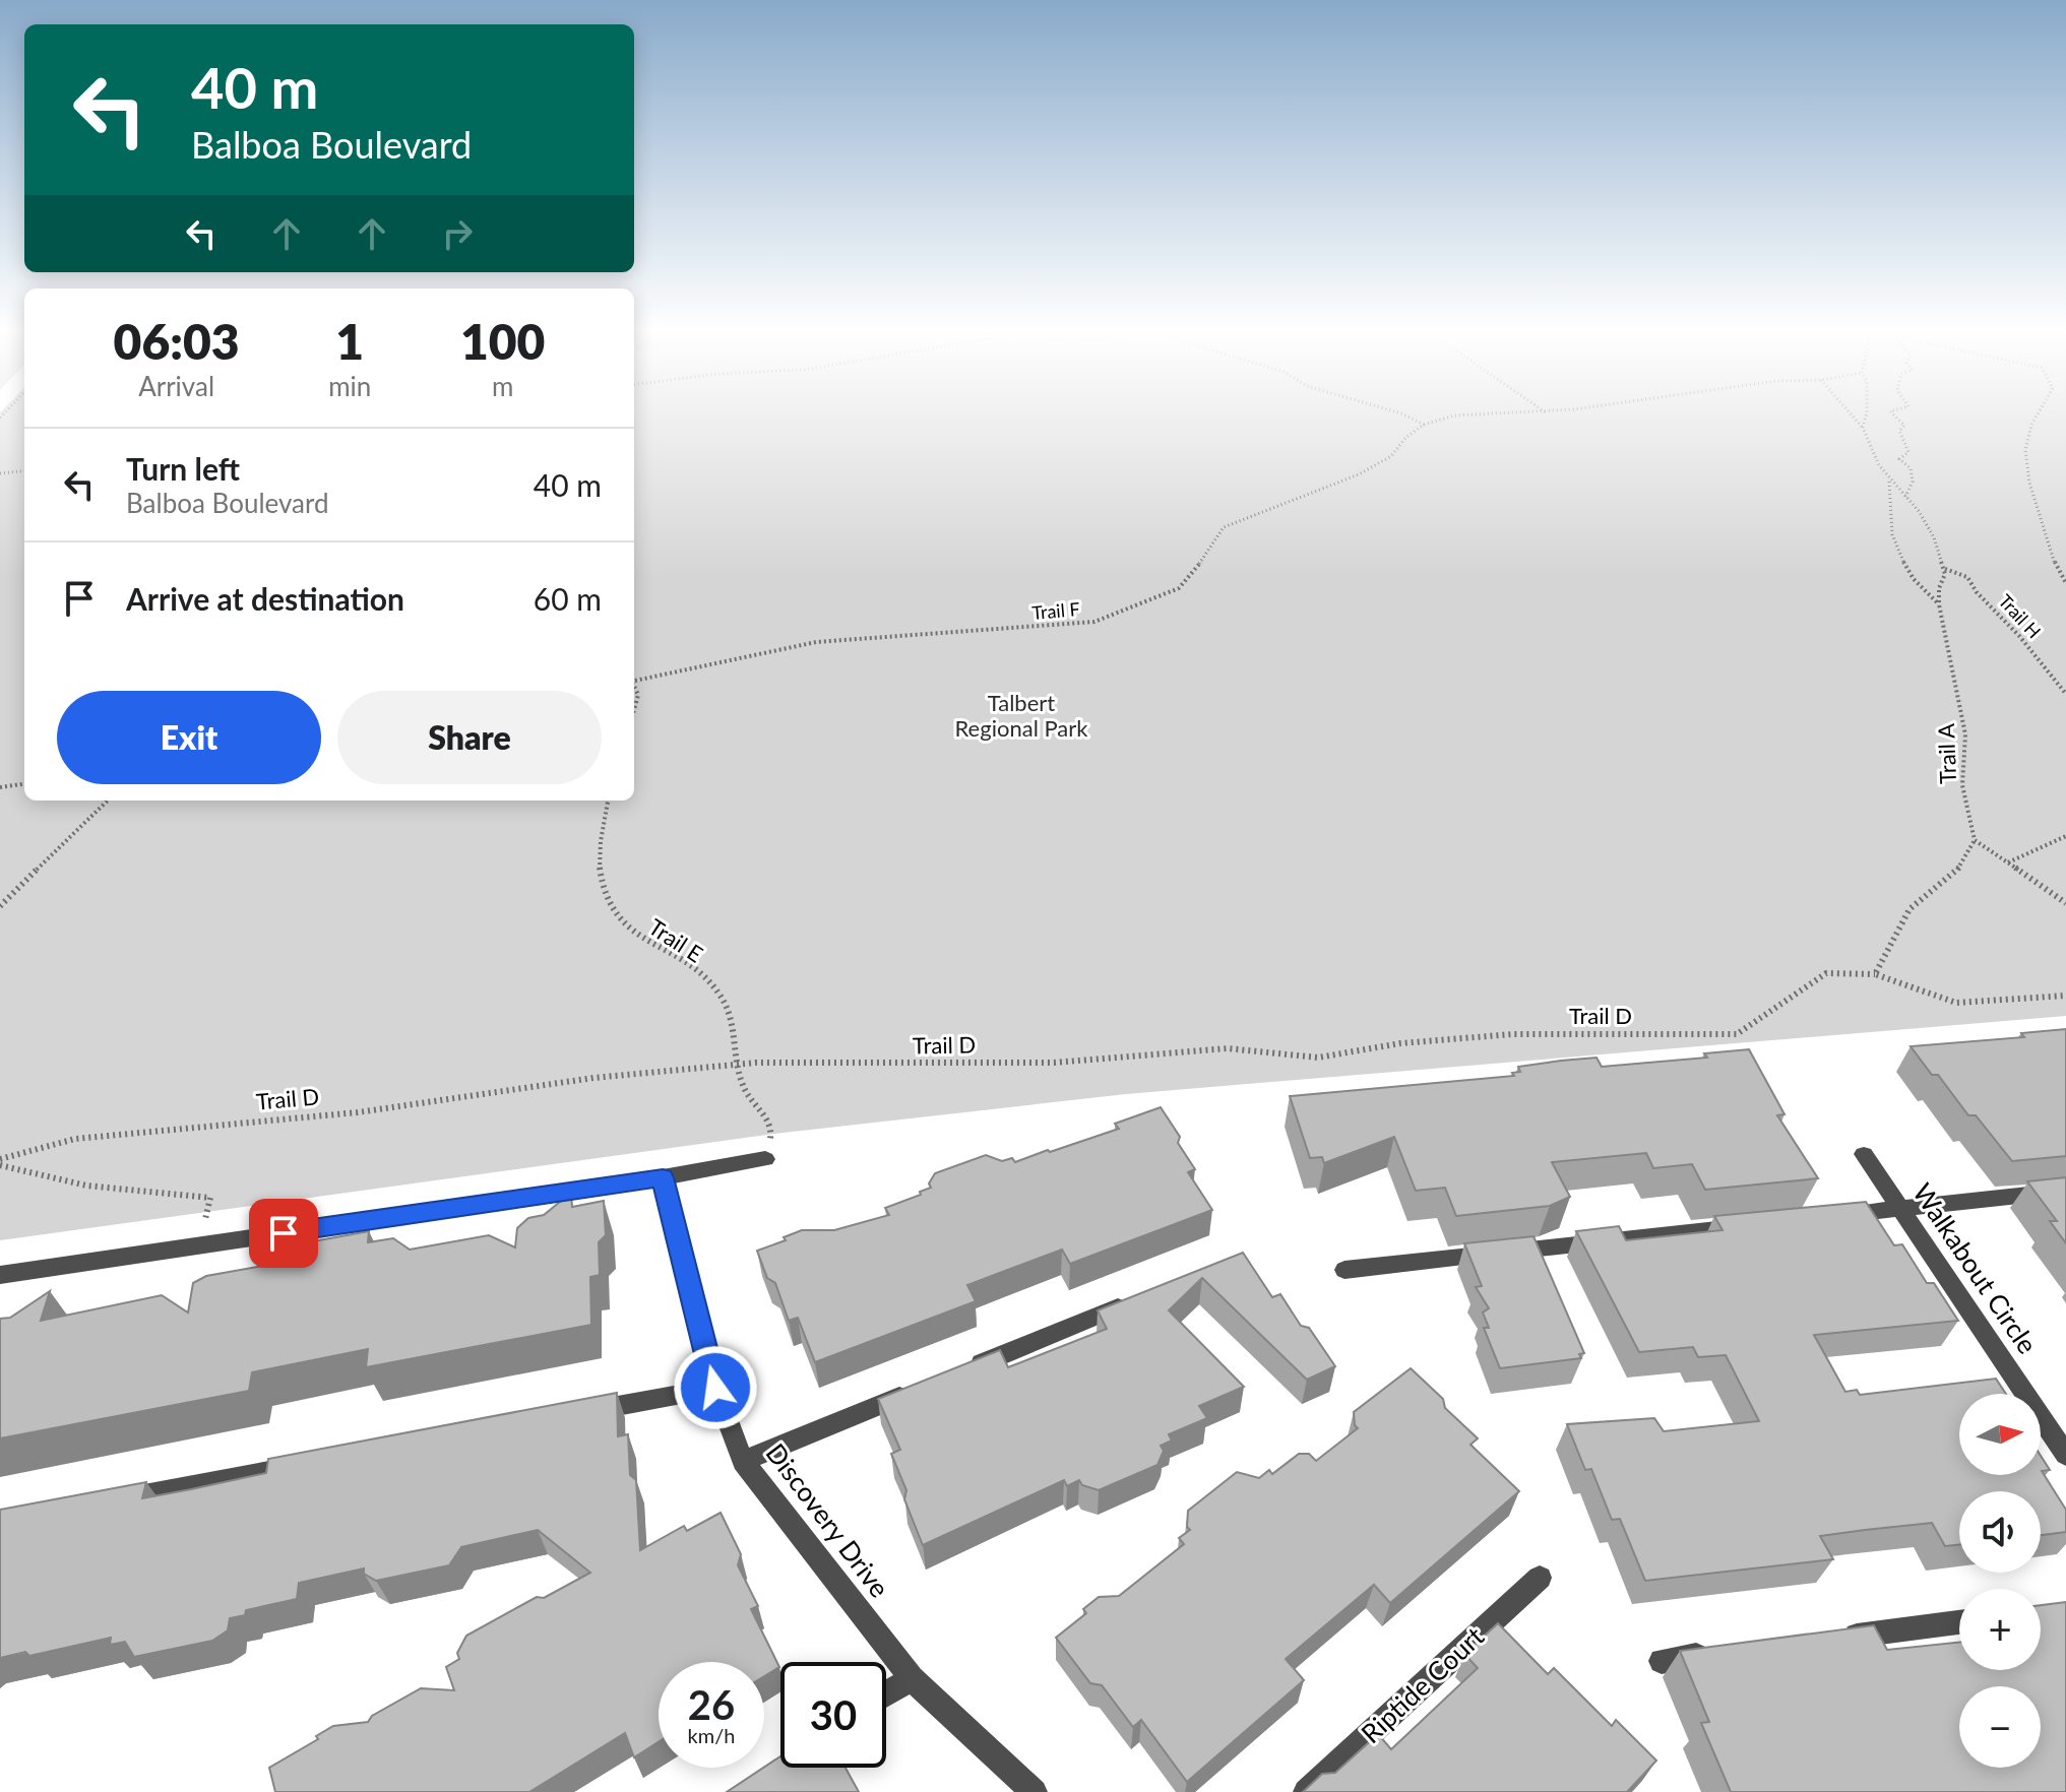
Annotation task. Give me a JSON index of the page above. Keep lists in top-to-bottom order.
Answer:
{
  "streets": {
    "street": ["Walkabout Circle", "Discovery Drive", "Riptide Court"],
    "path": [
      "Trail F",
      "Trail H",
      "Trail A",
      "Trail E",
      "Trail D"
    ]
  },
  "crossings": [
    ["Trail H", "Trail A"],
    ["Trail E", "Trail D"]
  ],
  "parks": ["Talbert Regional Park"],
  "north": "right",
  "page": {
    "turn": ["40 m", "Balboa Boulevard"],
    "eta": [
      "06:03",
      "Arrival",
      "1",
      "min",
      "100",
      "m"
    ],
    "list": [
      {
        "name": "Turn left",
        "note": "Balboa Boulevard",
        "value": "40 m"
      },
      {
        "name": "Arrive at destination",
        "value": "60 m"
      }
    ],
    "buttons": ["Exit", "Share"],
    "map_buttons": ["+", "−"],
    "speed": "26 km/h",
    "limit": "30"
  }
}
